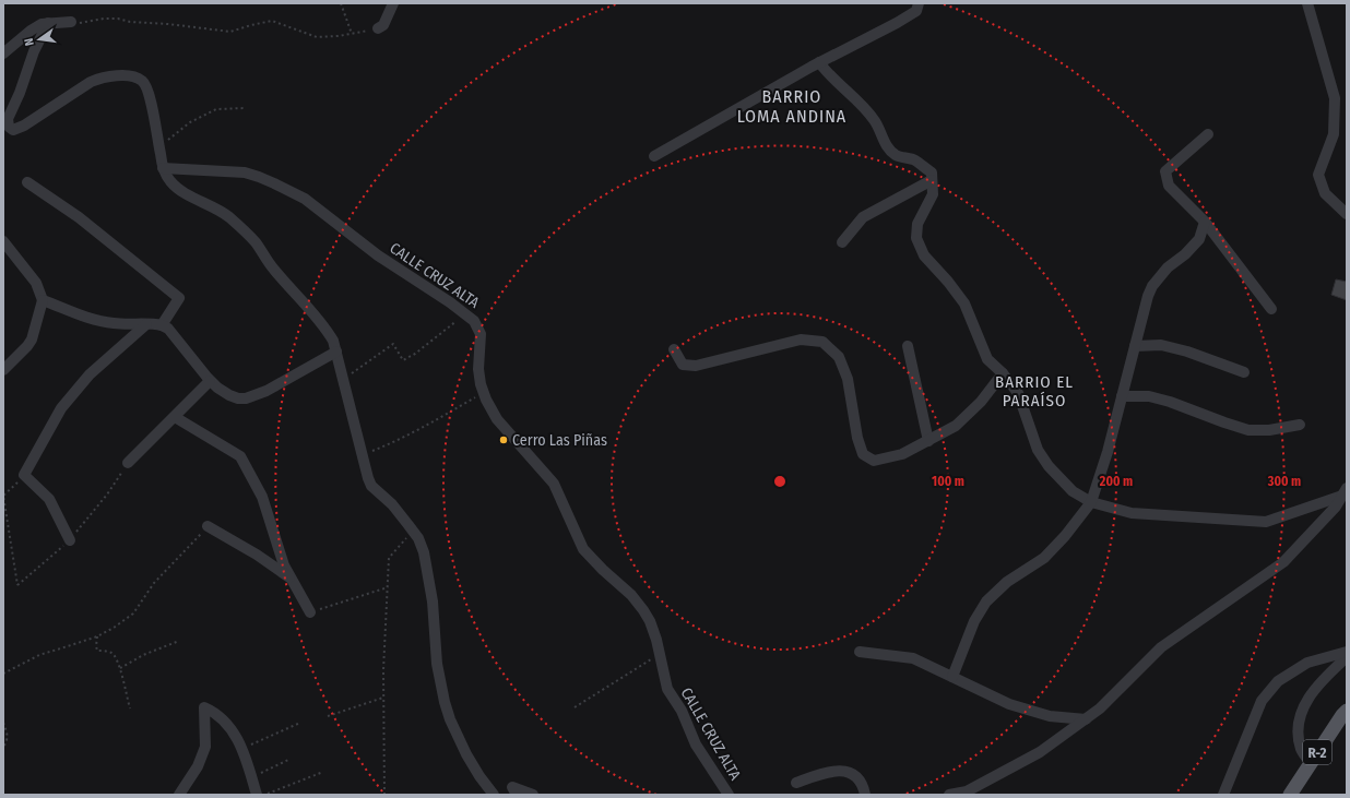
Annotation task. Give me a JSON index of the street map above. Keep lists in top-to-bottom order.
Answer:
{
  "streets": {
    "main road": ["R-2"],
    "street": ["CALLE CRUZ ALTA"]
  },
  "districts": ["BARRIO LOMA ANDINA", "BARRIO EL PARAÍSO"],
  "places": ["Cerro Las Piñas"],
  "north": "left",
  "rings": ["100 m", "200 m", "300 m"]
}
